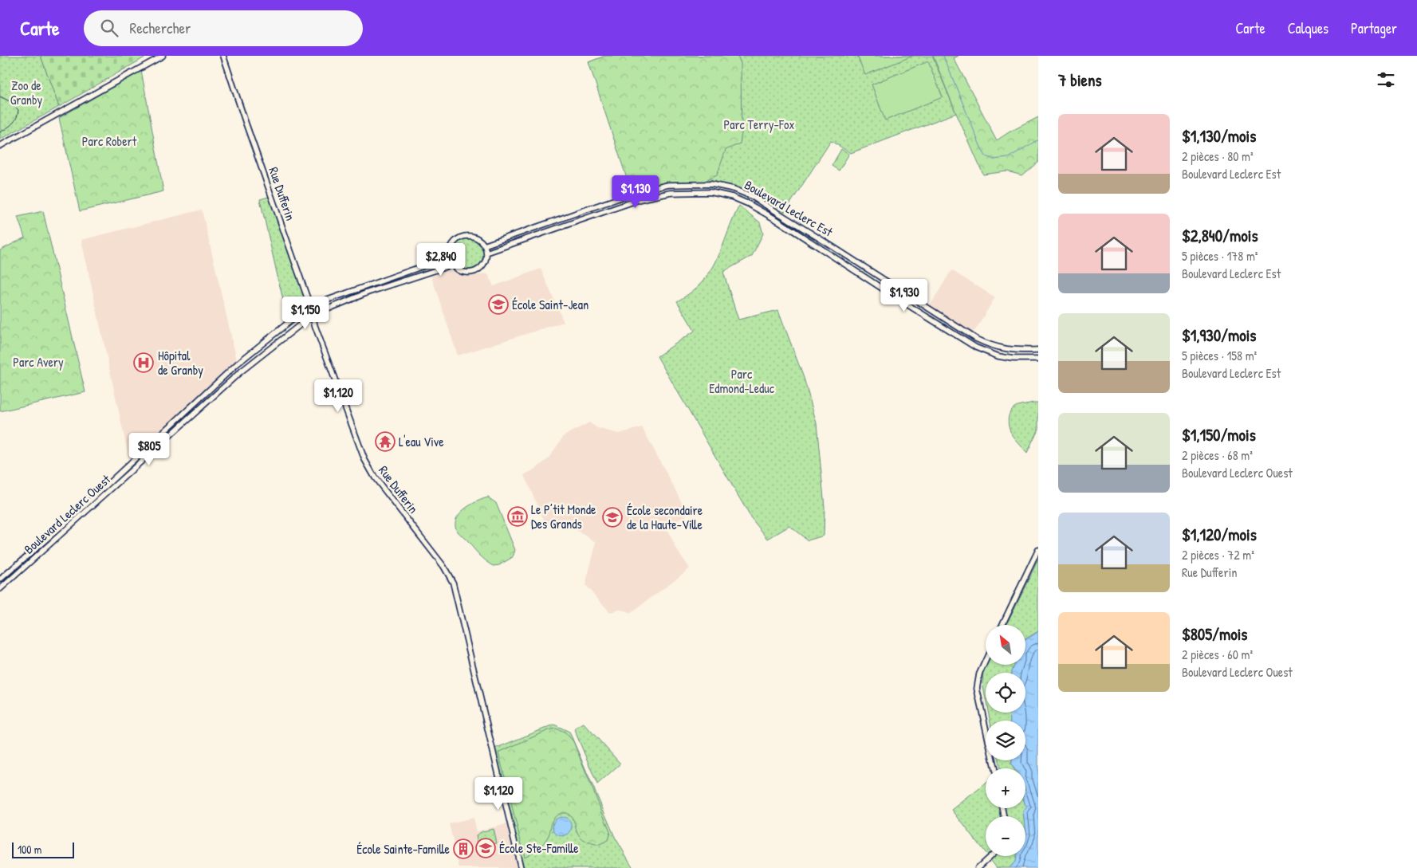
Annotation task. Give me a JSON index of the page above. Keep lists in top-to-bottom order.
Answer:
{
  "streets": {
    "street": ["Rue Dufferin", "Boulevard Leclerc Est", "Boulevard Leclerc Ouest"]
  },
  "crossings": [
    ["Rue Dufferin", "Boulevard Leclerc Ouest"]
  ],
  "parks": [
    "Zoo de Granby",
    "Parc Terry-Fox",
    "Parc Robert",
    "Parc Avery",
    "Parc Edmond-Leduc"
  ],
  "places": {
    "school or university": ["École Saint-Jean", "École secondaire de la Haute-Ville", "École Ste-Famille"],
    "hospital": ["Hôpital de Granby"],
    "temple": ["L'eau Vive"],
    "museum": ["Le P’tit Monde Des Grands"],
    "building": ["École Sainte-Famille"]
  },
  "scale_bar": "100 m",
  "north": "top left",
  "page": {
    "header": "Carte",
    "search": "Rechercher",
    "nav": ["Carte", "Calques", "Partager"],
    "heading": "7 biens",
    "list": [
      {
        "name": "$1,130/mois",
        "note": "2 pièces · 80 m² · Boulevard Leclerc Est"
      },
      {
        "name": "$2,840/mois",
        "note": "5 pièces · 178 m² · Boulevard Leclerc Est"
      },
      {
        "name": "$1,930/mois",
        "note": "5 pièces · 158 m² · Boulevard Leclerc Est"
      },
      {
        "name": "$1,150/mois",
        "note": "2 pièces · 68 m² · Boulevard Leclerc Ouest"
      },
      {
        "name": "$1,120/mois",
        "note": "2 pièces · 72 m² · Rue Dufferin"
      },
      {
        "name": "$805/mois",
        "note": "2 pièces · 60 m² · Boulevard Leclerc Ouest"
      }
    ],
    "price": [
      "$1,130",
      "$2,840",
      "$1,930",
      "$1,150",
      "$1,120",
      "$805",
      "$1,120"
    ],
    "map_buttons": ["+", "−"],
    "scale": "100 m"
  }
}
